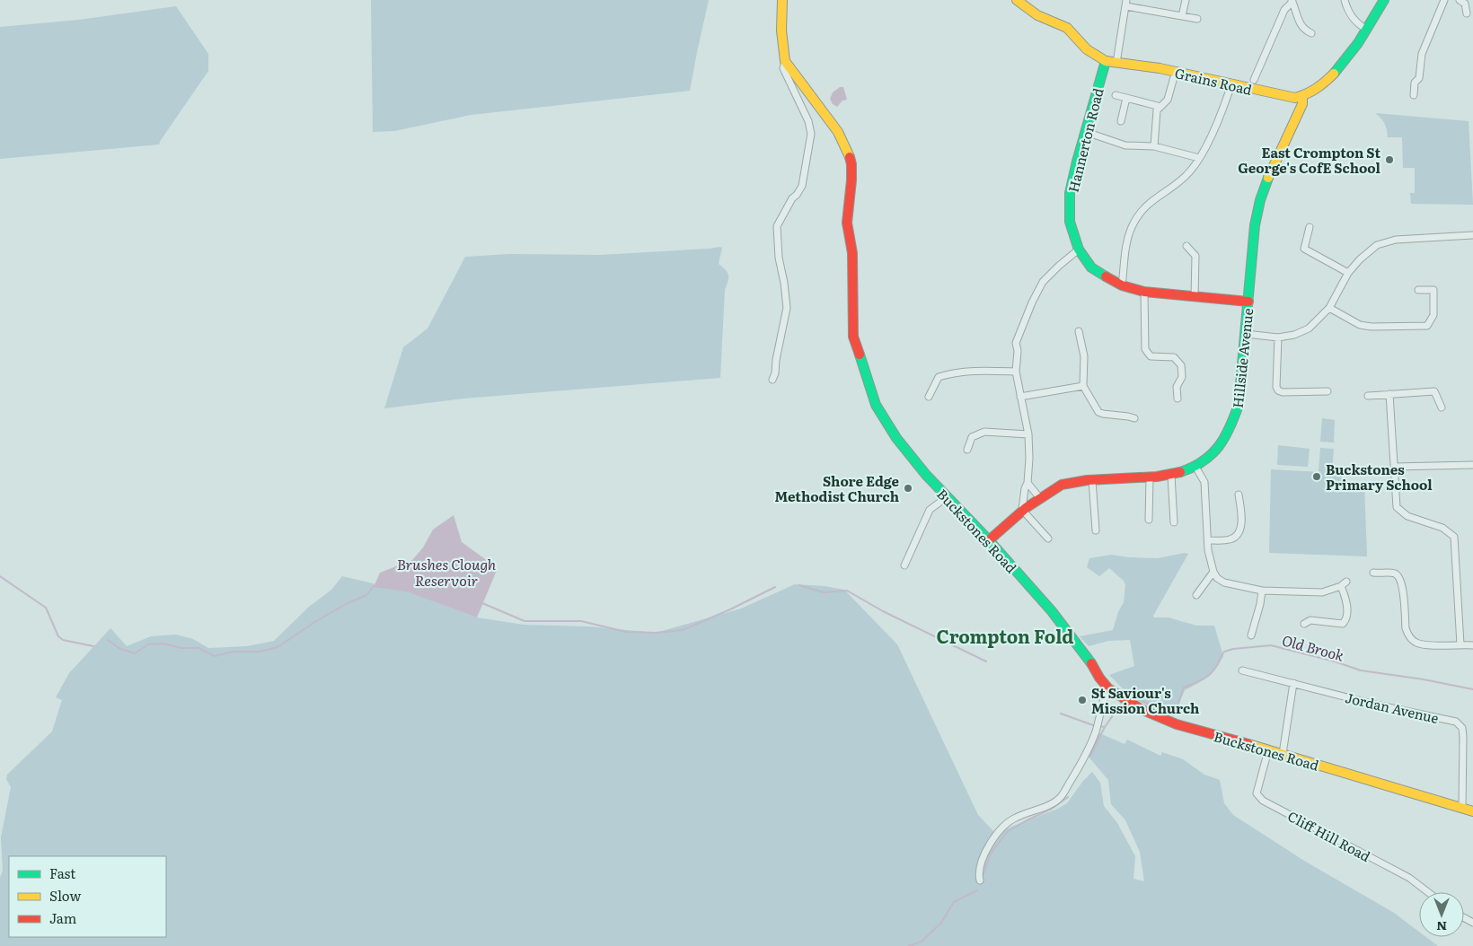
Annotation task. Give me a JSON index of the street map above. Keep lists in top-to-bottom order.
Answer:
{
  "streets": {
    "street": [
      "Grains Road",
      "Hannerton Road",
      "Hillside Avenue",
      "Buckstones Road",
      "Jordan Avenue",
      "Cliff Hill Road"
    ]
  },
  "crossings": [
    ["Grains Road", "Hannerton Road"],
    ["Grains Road", "Hillside Avenue"],
    ["Hannerton Road", "Hillside Avenue"],
    ["Hillside Avenue", "Buckstones Road"],
    ["Buckstones Road", "Jordan Avenue"],
    ["Buckstones Road", "Cliff Hill Road"]
  ],
  "districts": ["Crompton Fold"],
  "water": ["Brushes Clough Reservoir", "Old Brook"],
  "places": [
    "East Crompton St George's CofE School",
    "Buckstones Primary School",
    "Shore Edge Methodist Church",
    "St Saviour's Mission Church"
  ],
  "legend": ["Fast", "Slow", "Jam"],
  "north": "bottom"
}
